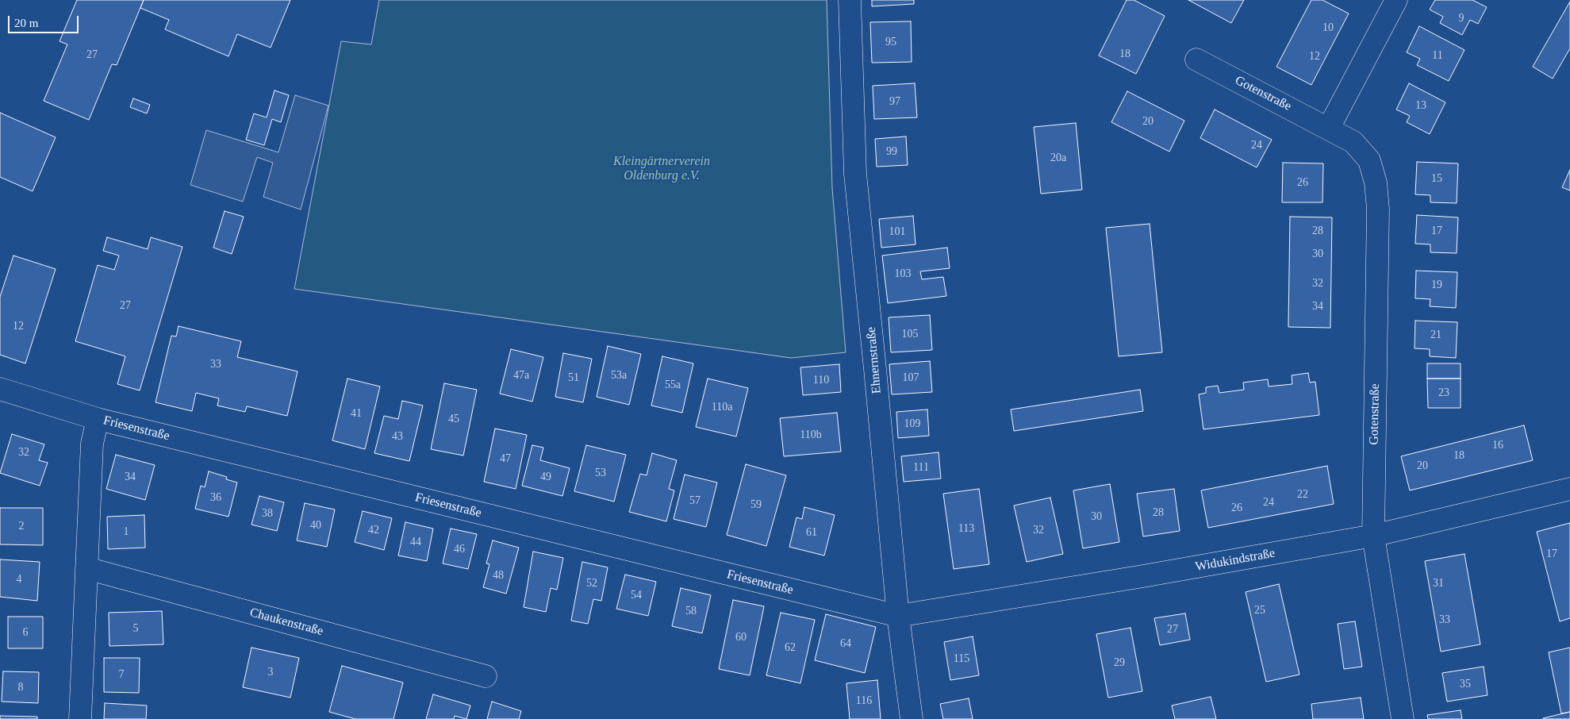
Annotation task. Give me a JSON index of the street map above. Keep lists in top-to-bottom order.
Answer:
{
  "streets": {
    "street": [
      "Gotenstraße",
      "Ehnernstraße",
      "Friesenstraße",
      "Widukindstraße",
      "Chaukenstraße"
    ]
  },
  "crossings": [
    ["Gotenstraße", "Widukindstraße"],
    ["Ehnernstraße", "Friesenstraße"],
    ["Ehnernstraße", "Widukindstraße"],
    ["Friesenstraße", "Widukindstraße"]
  ],
  "parks": ["Kleingärtnerverein Oldenburg e.V."],
  "house_numbers": [
    "9",
    "10",
    "95",
    "18",
    "27",
    "11",
    "12",
    "97",
    "13",
    "20",
    "24",
    "99",
    "20a",
    "15",
    "26",
    "28",
    "17",
    "101",
    "30",
    "103",
    "32",
    "19",
    "27",
    "34",
    "12",
    "105",
    "21",
    "33",
    "47a",
    "53a",
    "51",
    "107",
    "110",
    "55a",
    "23",
    "110a",
    "41",
    "45",
    "109",
    "110b",
    "43",
    "16",
    "32",
    "18",
    "47",
    "20",
    "111",
    "53",
    "34",
    "49",
    "22",
    "36",
    "57",
    "24",
    "59",
    "26",
    "28",
    "38",
    "30",
    "40",
    "2",
    "113",
    "42",
    "32",
    "1",
    "61",
    "44",
    "46",
    "17",
    "48",
    "4",
    "52",
    "31",
    "54",
    "25",
    "58",
    "33",
    "5",
    "27",
    "6",
    "60",
    "64",
    "62",
    "115",
    "29",
    "3",
    "7",
    "35",
    "8",
    "116"
  ],
  "scale_bar": "20 m"
}
